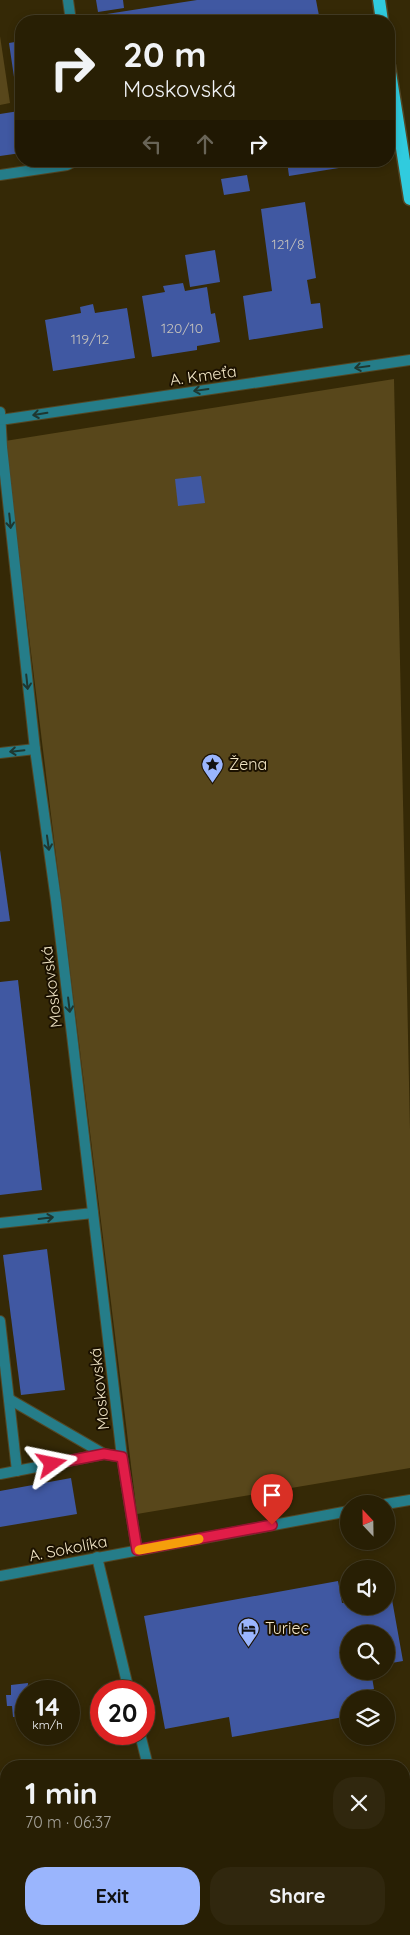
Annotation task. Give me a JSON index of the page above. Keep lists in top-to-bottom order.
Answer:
{
  "streets": {
    "street": ["A. Kmeťa", "Moskovská", "A. Sokolíka"]
  },
  "crossings": [
    ["A. Kmeťa", "Moskovská"],
    ["Moskovská", "A. Sokolíka"]
  ],
  "one_way": ["A. Kmeťa", "Moskovská"],
  "places": {
    "place": ["Žena"],
    "hotel": ["Turiec"]
  },
  "house_numbers": ["121/8", "120/10", "119/12"],
  "north": "top",
  "page": {
    "turn": ["20 m", "Moskovská"],
    "speed": "14 km/h",
    "limit": "20",
    "heading": ["1 min", "70 m · 06:37"],
    "buttons": ["Exit", "Share"]
  }
}
